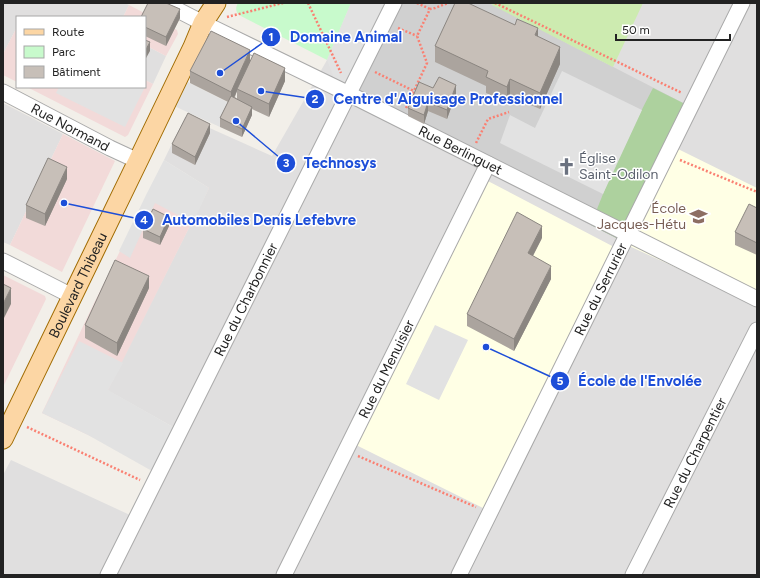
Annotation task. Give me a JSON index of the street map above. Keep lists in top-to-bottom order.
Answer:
{
  "streets": {
    "main road": ["Boulevard Thibeau"],
    "street": [
      "Rue Normand",
      "Rue Berlinguet",
      "Rue du Serrurier",
      "Rue du Charbonnier",
      "Rue du Menuisier",
      "Rue du Charpentier"
    ]
  },
  "crossings": [
    ["Rue Normand", "Boulevard Thibeau"],
    ["Rue Berlinguet", "Boulevard Thibeau"],
    ["Rue Berlinguet", "Rue du Serrurier"],
    ["Rue Berlinguet", "Rue du Charbonnier"],
    ["Rue Berlinguet", "Rue du Menuisier"]
  ],
  "places": {
    "other": [
      "Domaine Animal",
      "Centre d'Aiguisage Professionnel",
      "Technosys",
      "Automobiles Denis Lefebvre",
      "École de l'Envolée"
    ],
    "church": ["Église Saint-Odilon"],
    "school or university": ["École Jacques-Hétu"]
  },
  "legend": ["Route", "Parc", "Bâtiment"],
  "scale_bar": "50 m"
}
